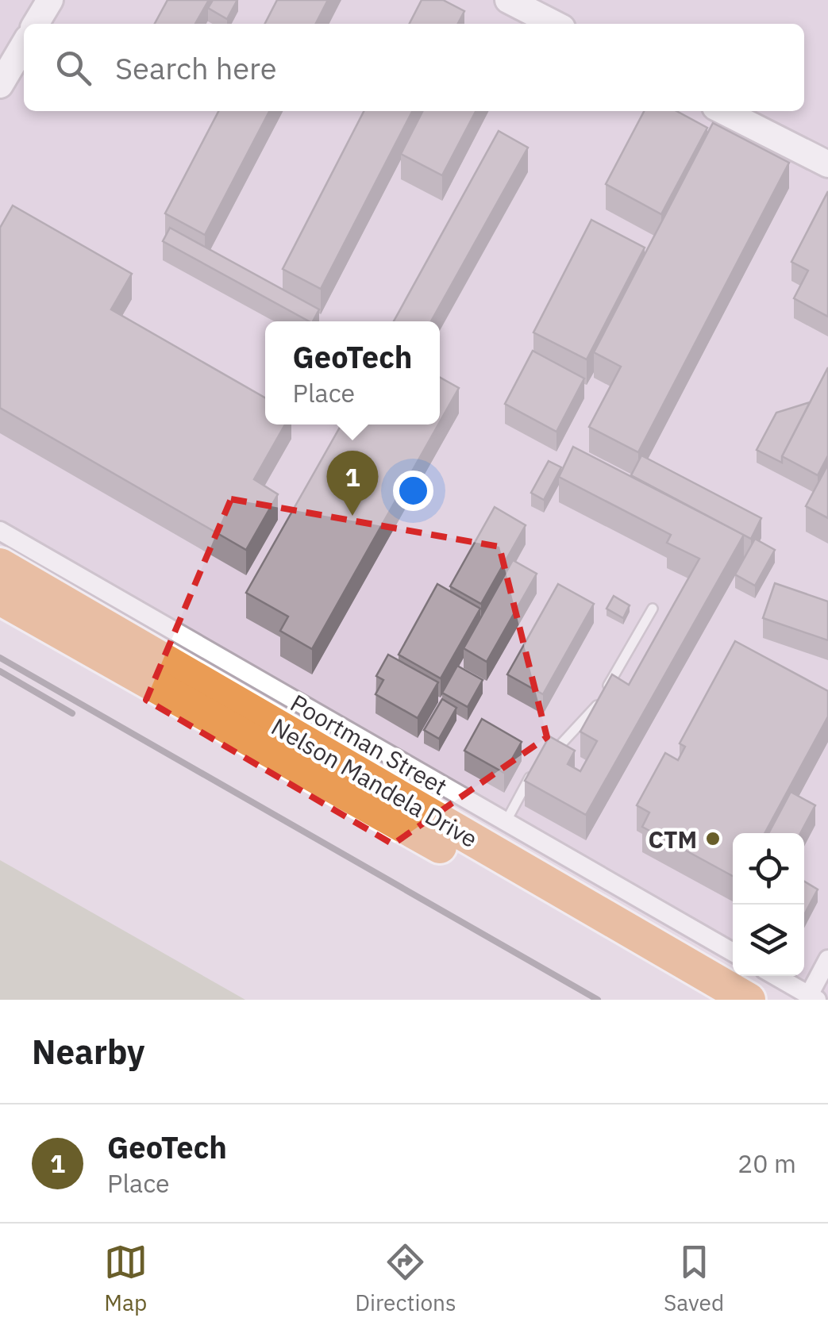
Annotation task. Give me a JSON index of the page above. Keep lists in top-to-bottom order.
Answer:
{
  "streets": {
    "highway": ["Nelson Mandela Drive"],
    "street": ["Poortman Street"]
  },
  "places": ["CTM"],
  "page": {
    "search": "Search here",
    "popup": ["GeoTech", "Place"],
    "pins": "1",
    "heading": "Nearby",
    "list": [
      {
        "mark": "1",
        "name": "GeoTech",
        "note": "Place",
        "value": "20 m"
      }
    ],
    "nav": ["Map", "Directions", "Saved"]
  }
}
